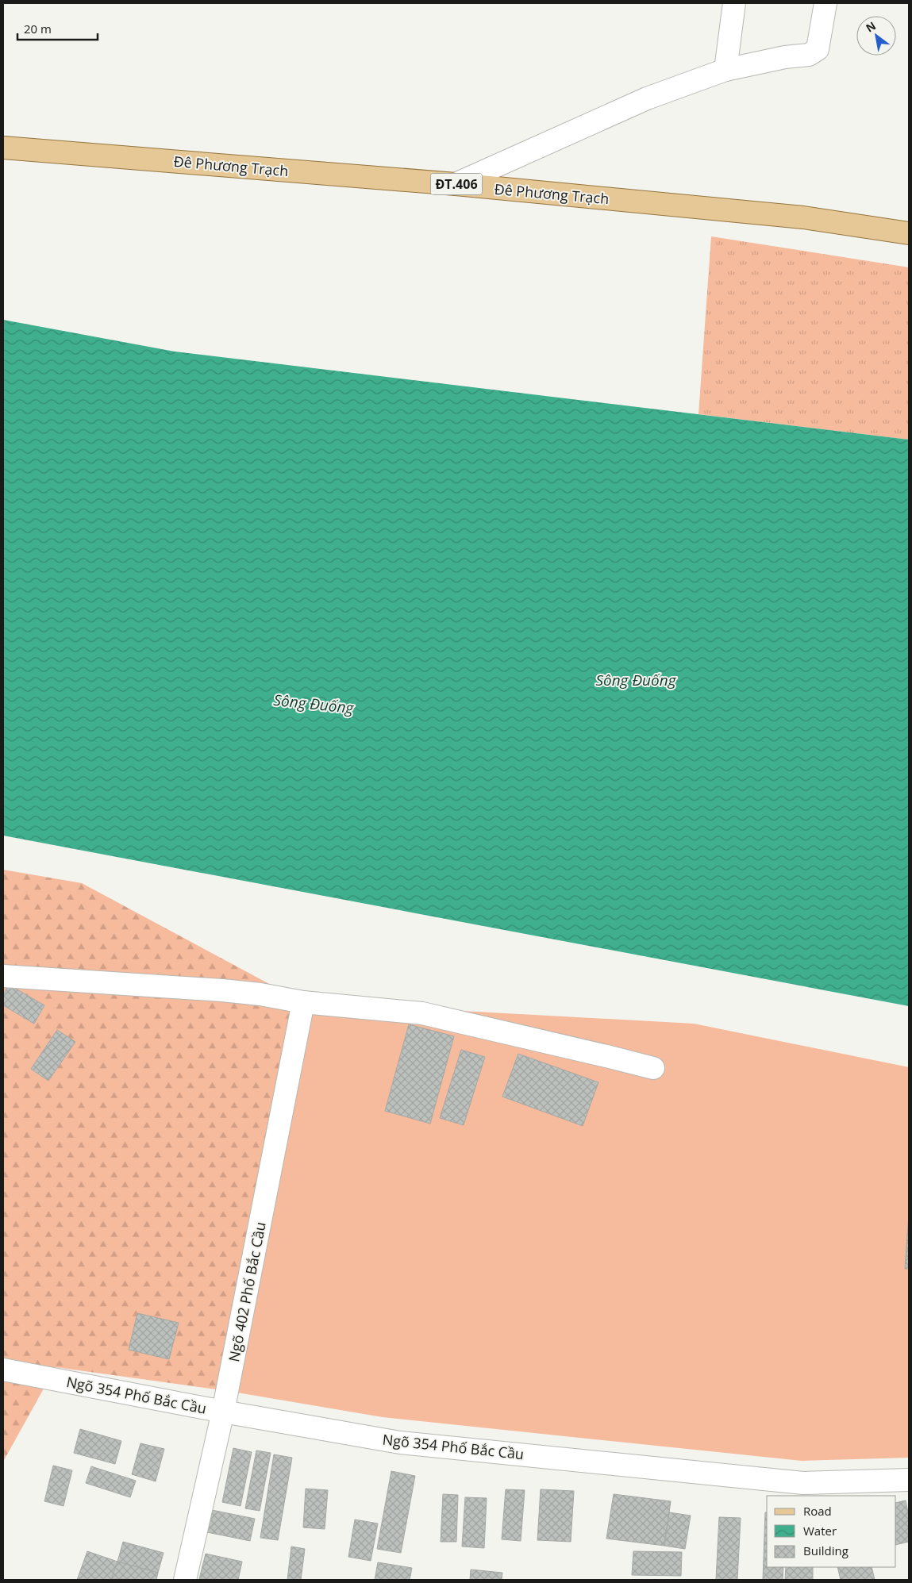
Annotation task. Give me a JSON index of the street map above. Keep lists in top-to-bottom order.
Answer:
{
  "streets": {
    "main road": ["Đê Phương Trạch", "ĐT.406"],
    "street": ["Ngõ 402 Phố Bắc Cầu", "Ngõ 354 Phố Bắc Cầu"]
  },
  "crossings": [
    ["Ngõ 402 Phố Bắc Cầu", "Ngõ 354 Phố Bắc Cầu"]
  ],
  "water": ["Sông Đuống"],
  "legend": ["Road", "Water", "Building"],
  "scale_bar": "20 m",
  "north": "top left"
}
